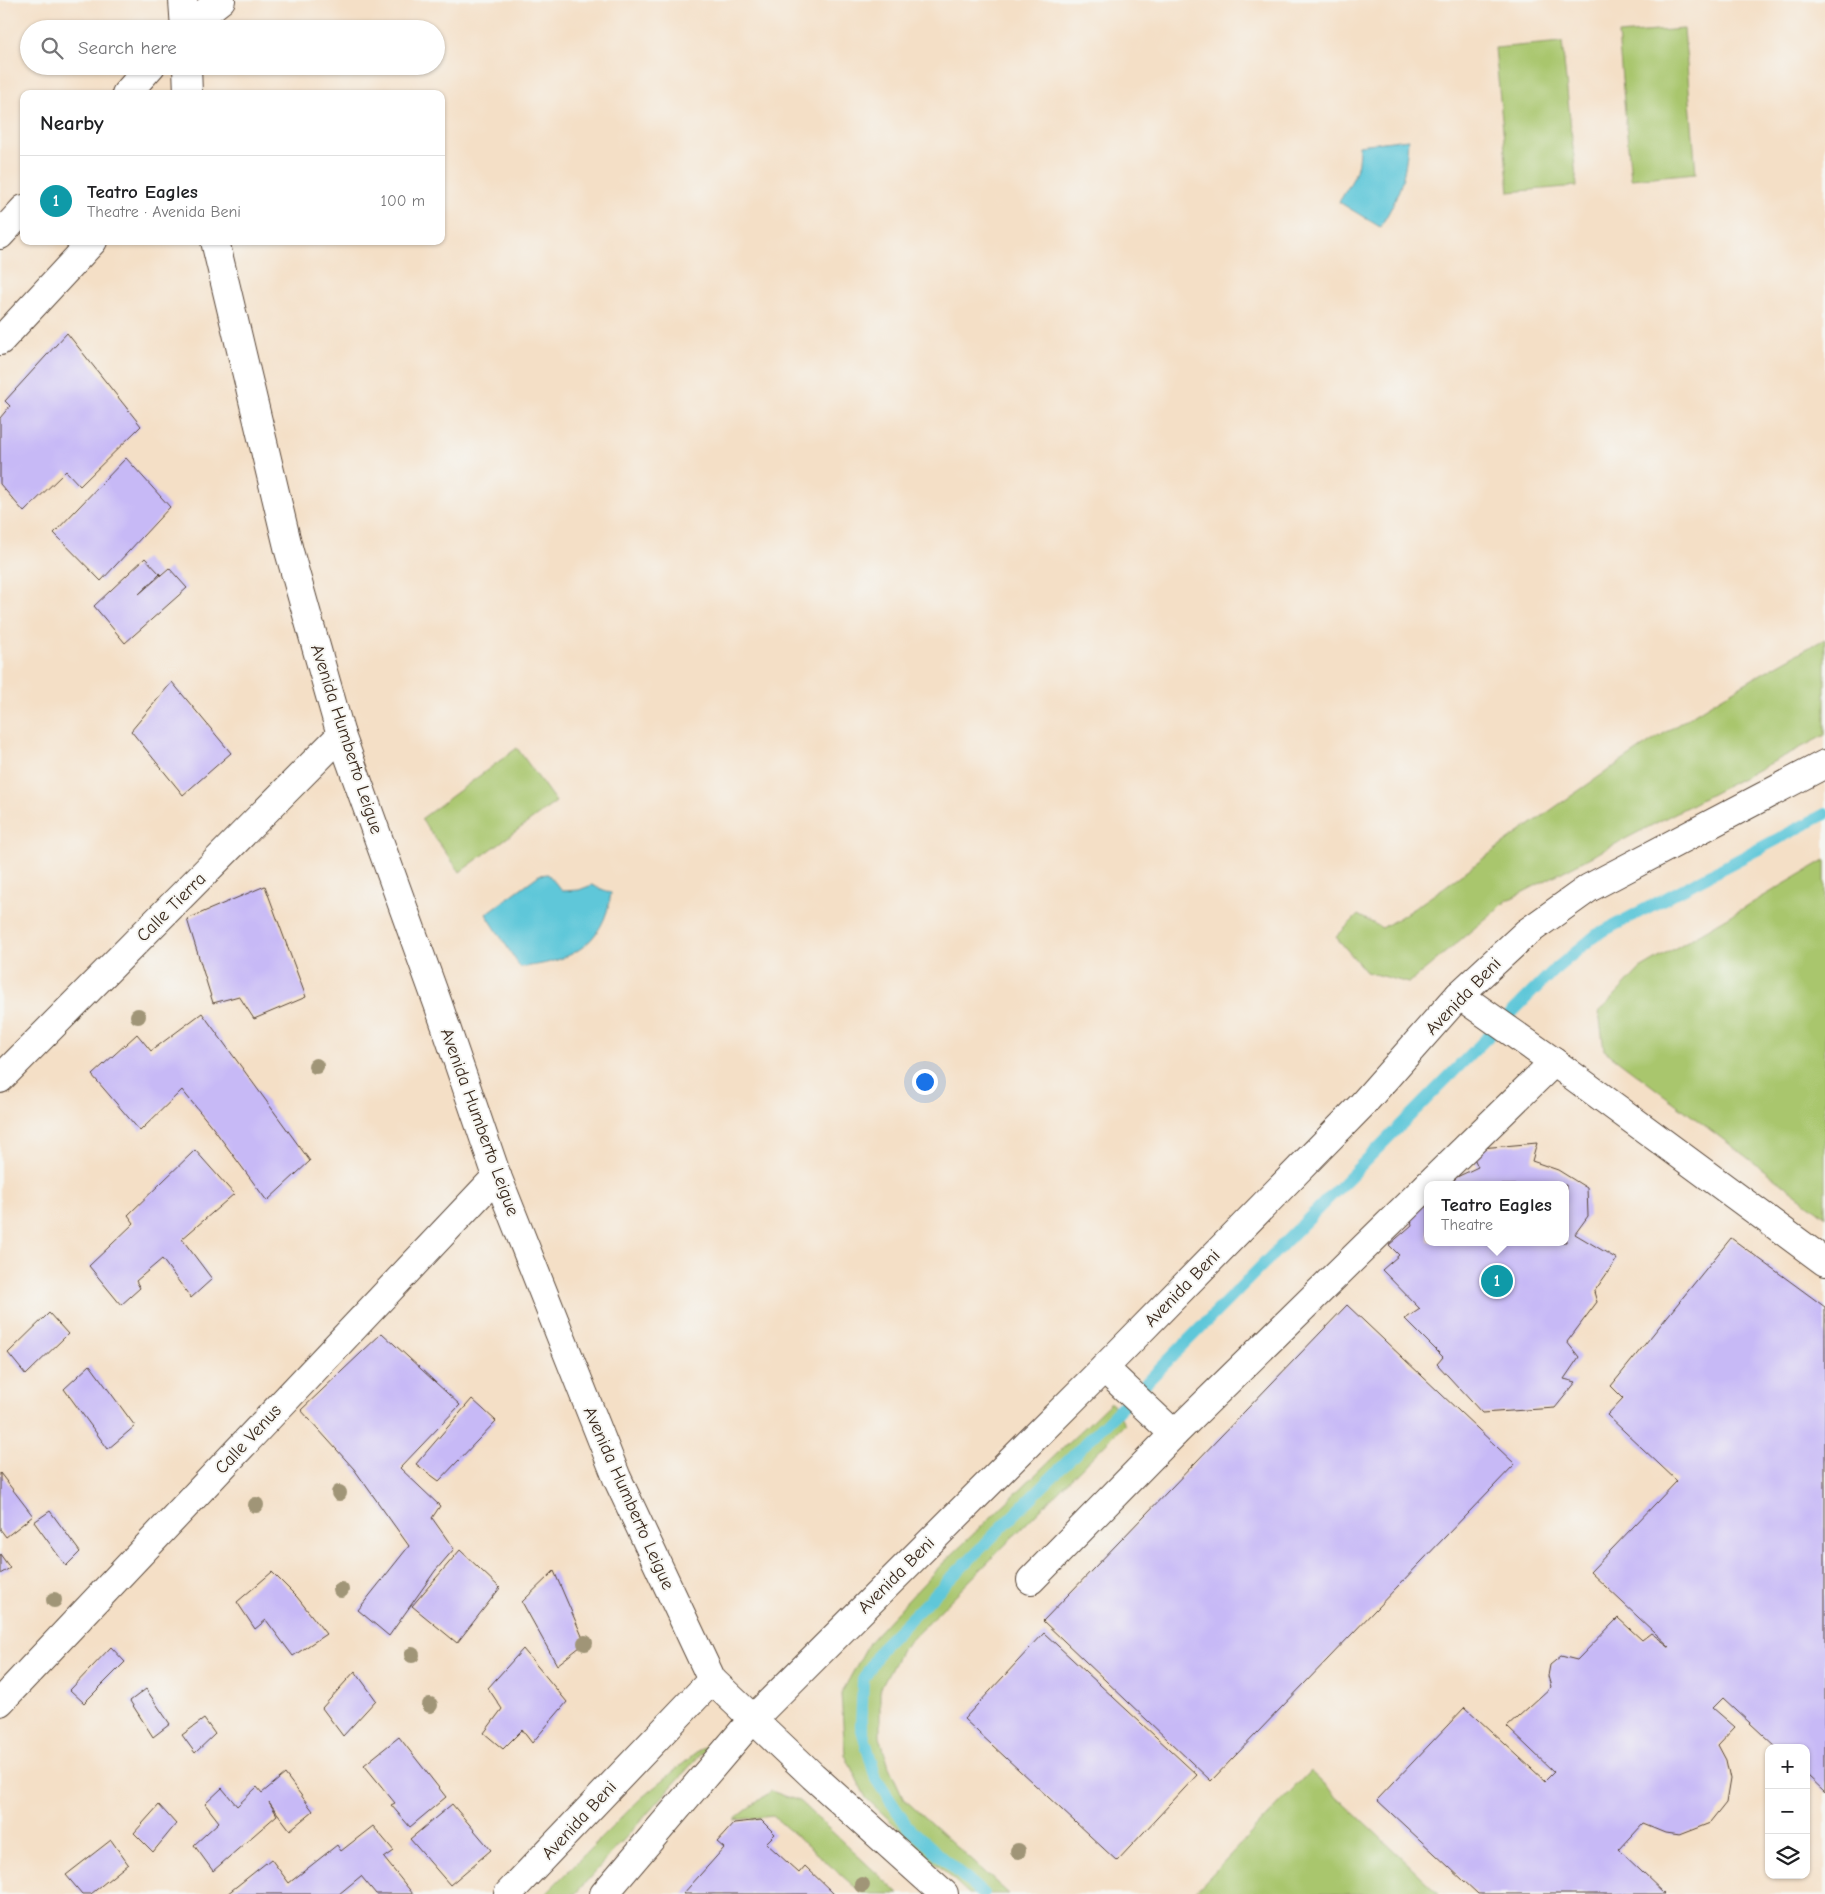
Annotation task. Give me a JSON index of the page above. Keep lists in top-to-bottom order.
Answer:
{
  "streets": {
    "street": [
      "Avenida Humberto Leigue",
      "Calle Tierra",
      "Avenida Beni",
      "Calle Venus"
    ]
  },
  "crossings": [
    ["Avenida Humberto Leigue", "Calle Tierra"],
    ["Avenida Humberto Leigue", "Avenida Beni"],
    ["Avenida Humberto Leigue", "Calle Venus"]
  ],
  "page": {
    "search": "Search here",
    "heading": "Nearby",
    "list": [
      {
        "mark": "1",
        "name": "Teatro Eagles",
        "note": "Theatre · Avenida Beni",
        "value": "100 m"
      }
    ],
    "popup": ["Teatro Eagles", "Theatre"],
    "pins": "1",
    "map_buttons": ["+", "−"]
  }
}
